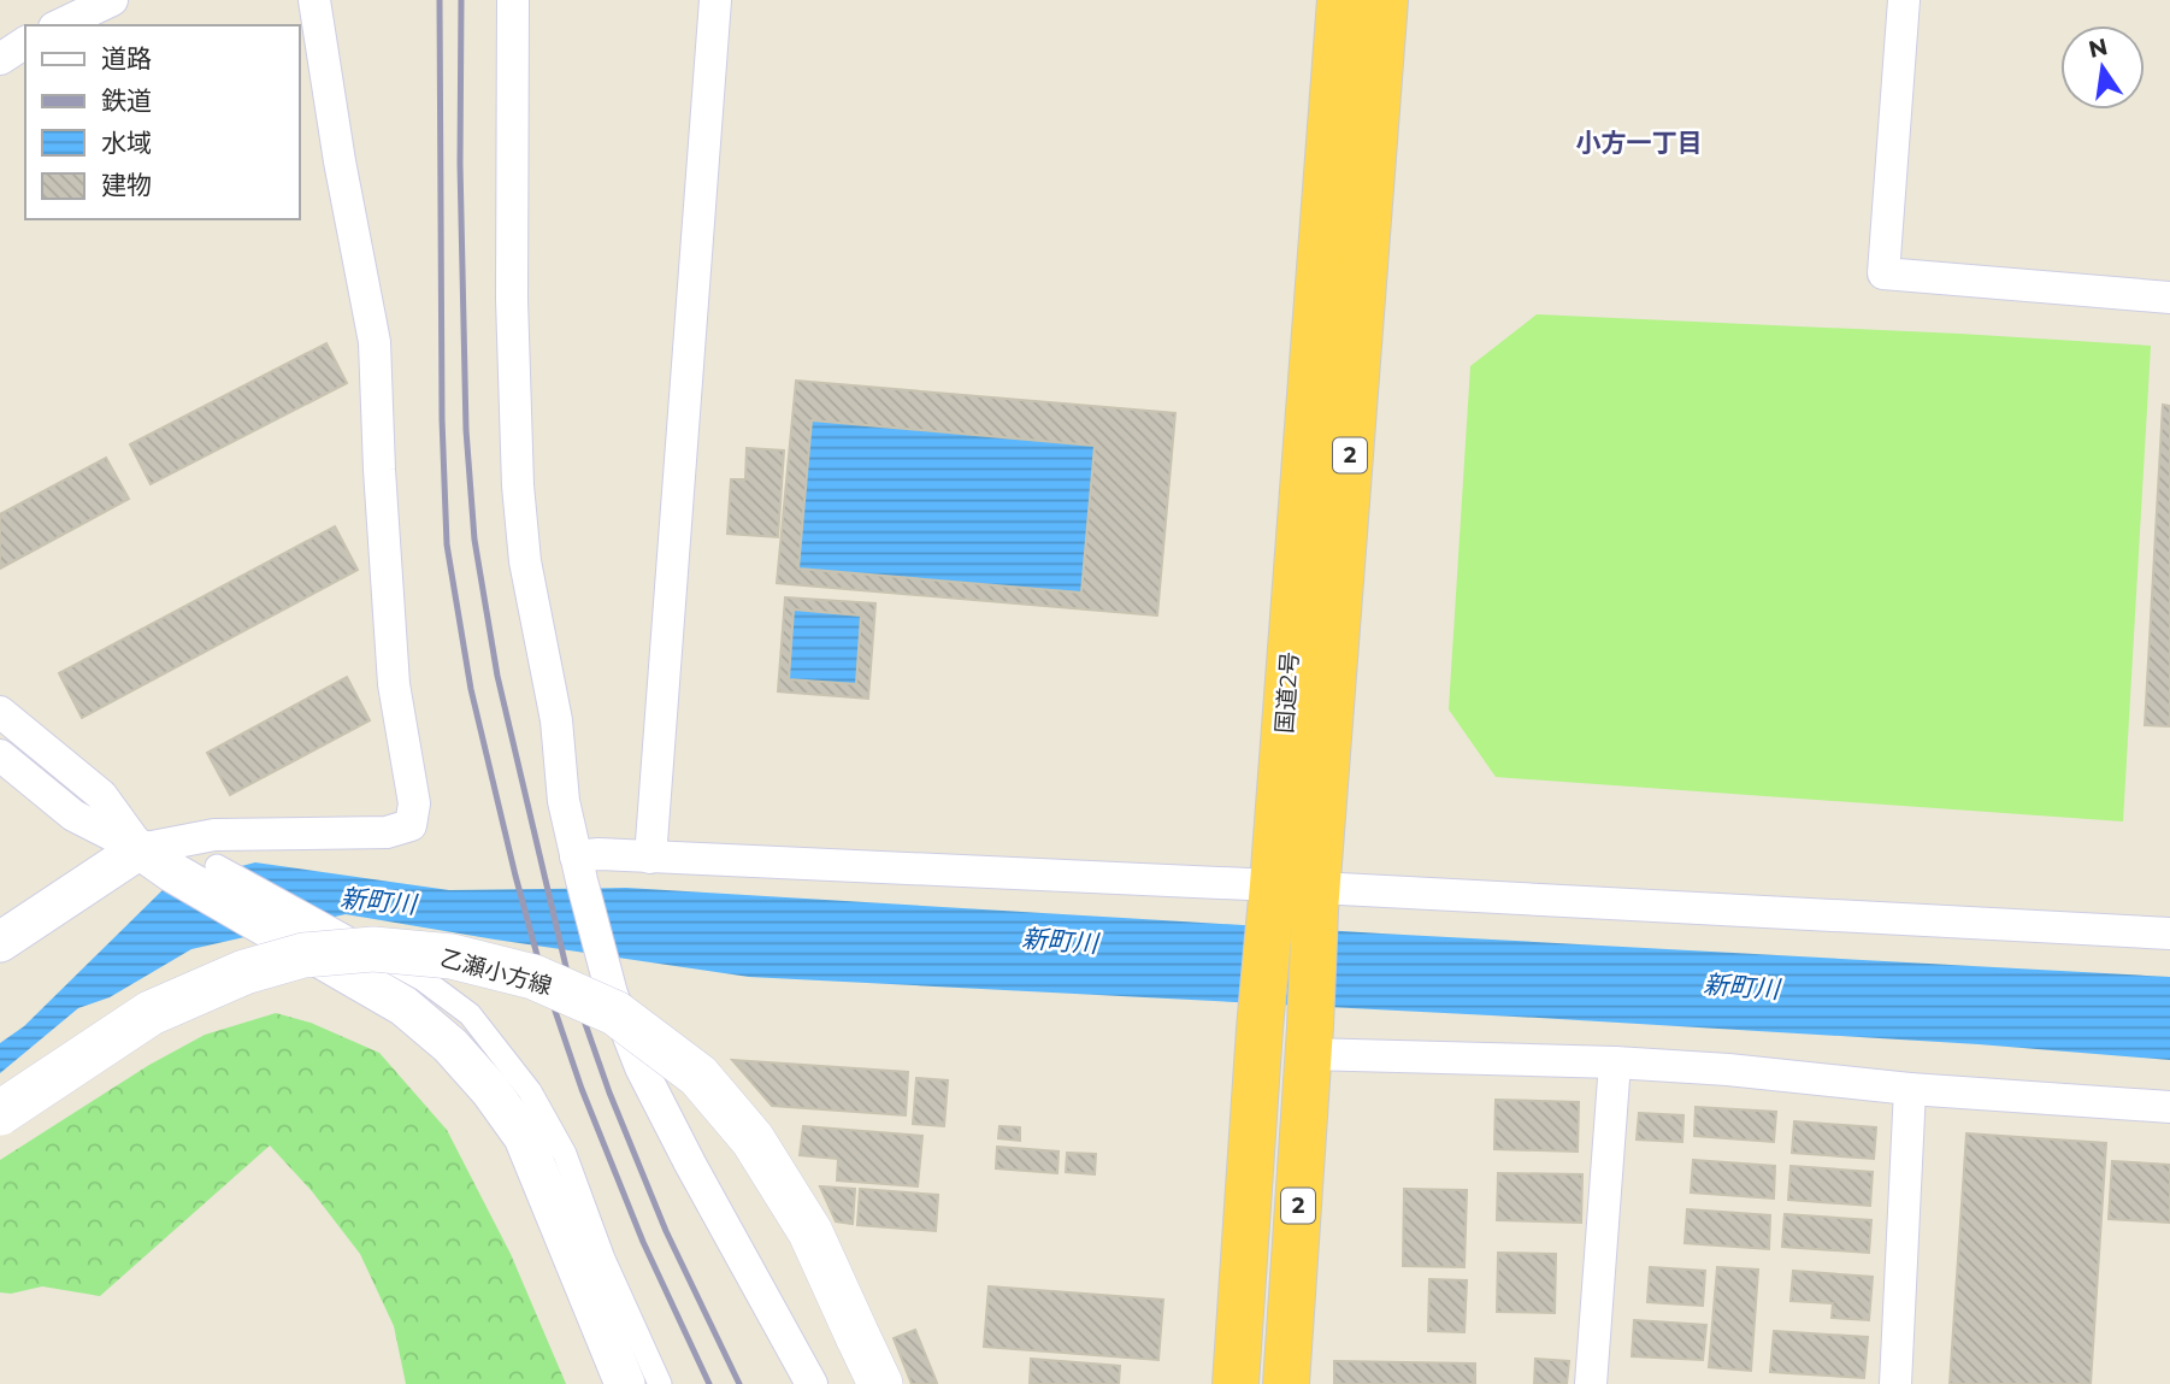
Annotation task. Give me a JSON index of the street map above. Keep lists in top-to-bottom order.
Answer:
{
  "streets": {
    "highway": ["2", "国道2号"],
    "main road": ["乙瀬小方線"]
  },
  "districts": ["小方一丁目"],
  "water": ["新町川"],
  "legend": [
    "道路",
    "鉄道",
    "水域",
    "建物"
  ],
  "north": "top"
}
